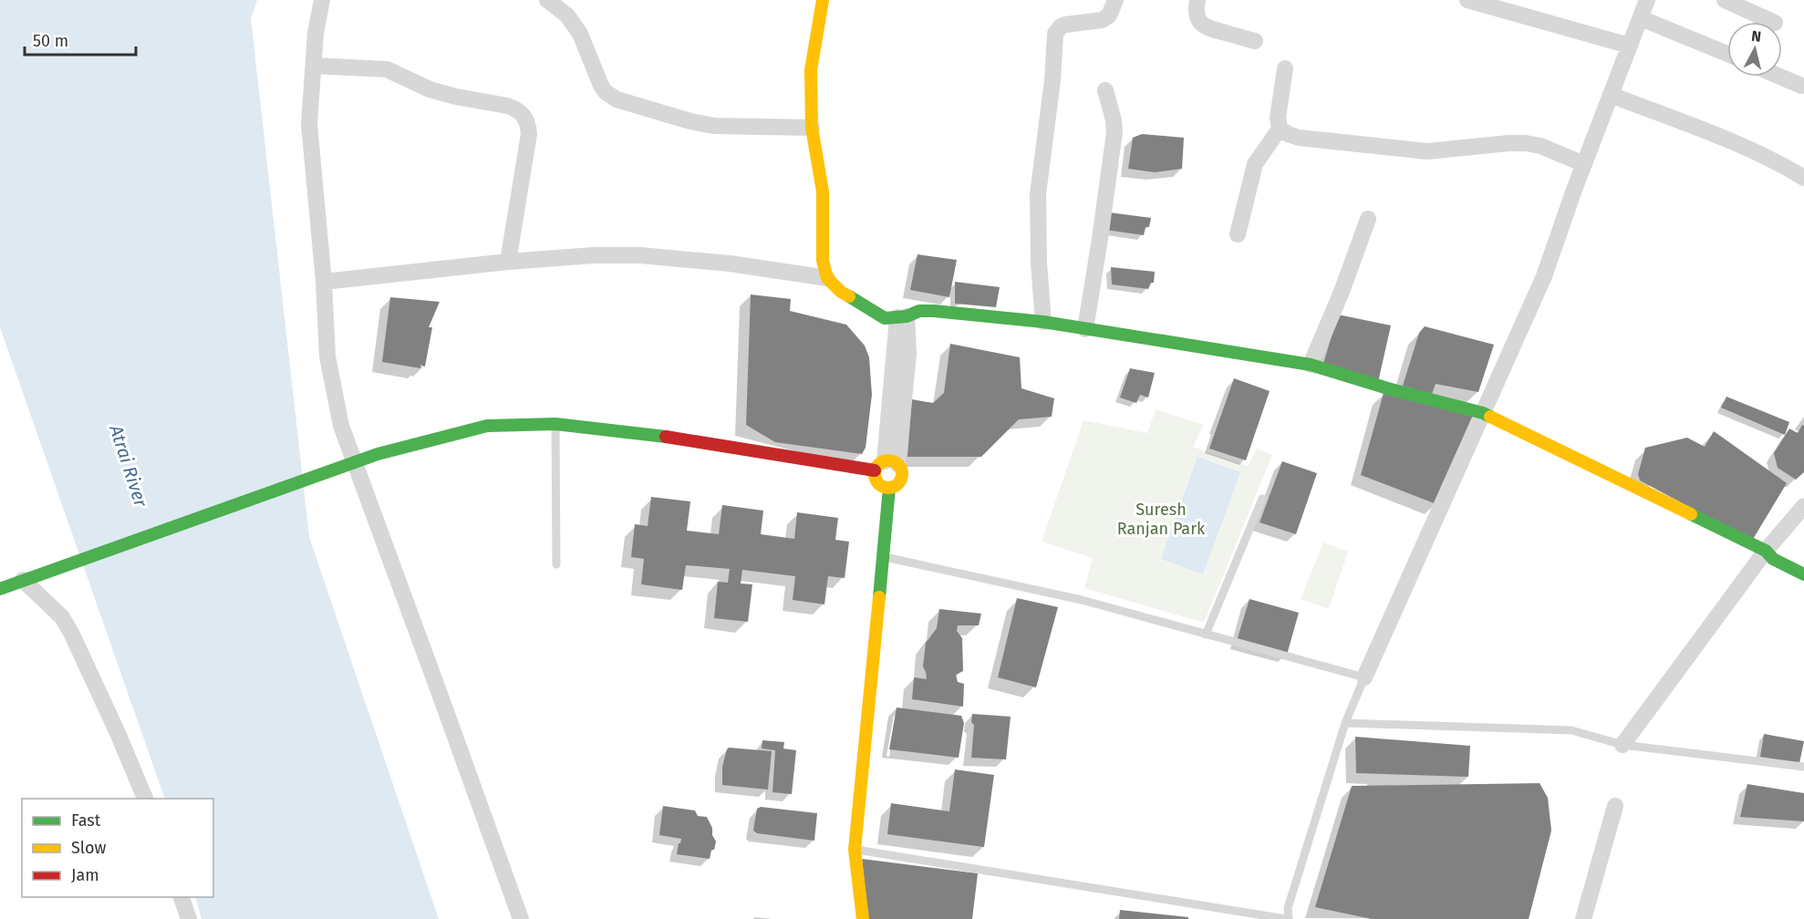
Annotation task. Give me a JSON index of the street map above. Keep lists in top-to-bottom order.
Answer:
{
  "water": ["Atrai River"],
  "parks": ["Suresh Ranjan Park"],
  "legend": ["Fast", "Slow", "Jam"],
  "scale_bar": "50 m",
  "north": "top"
}
